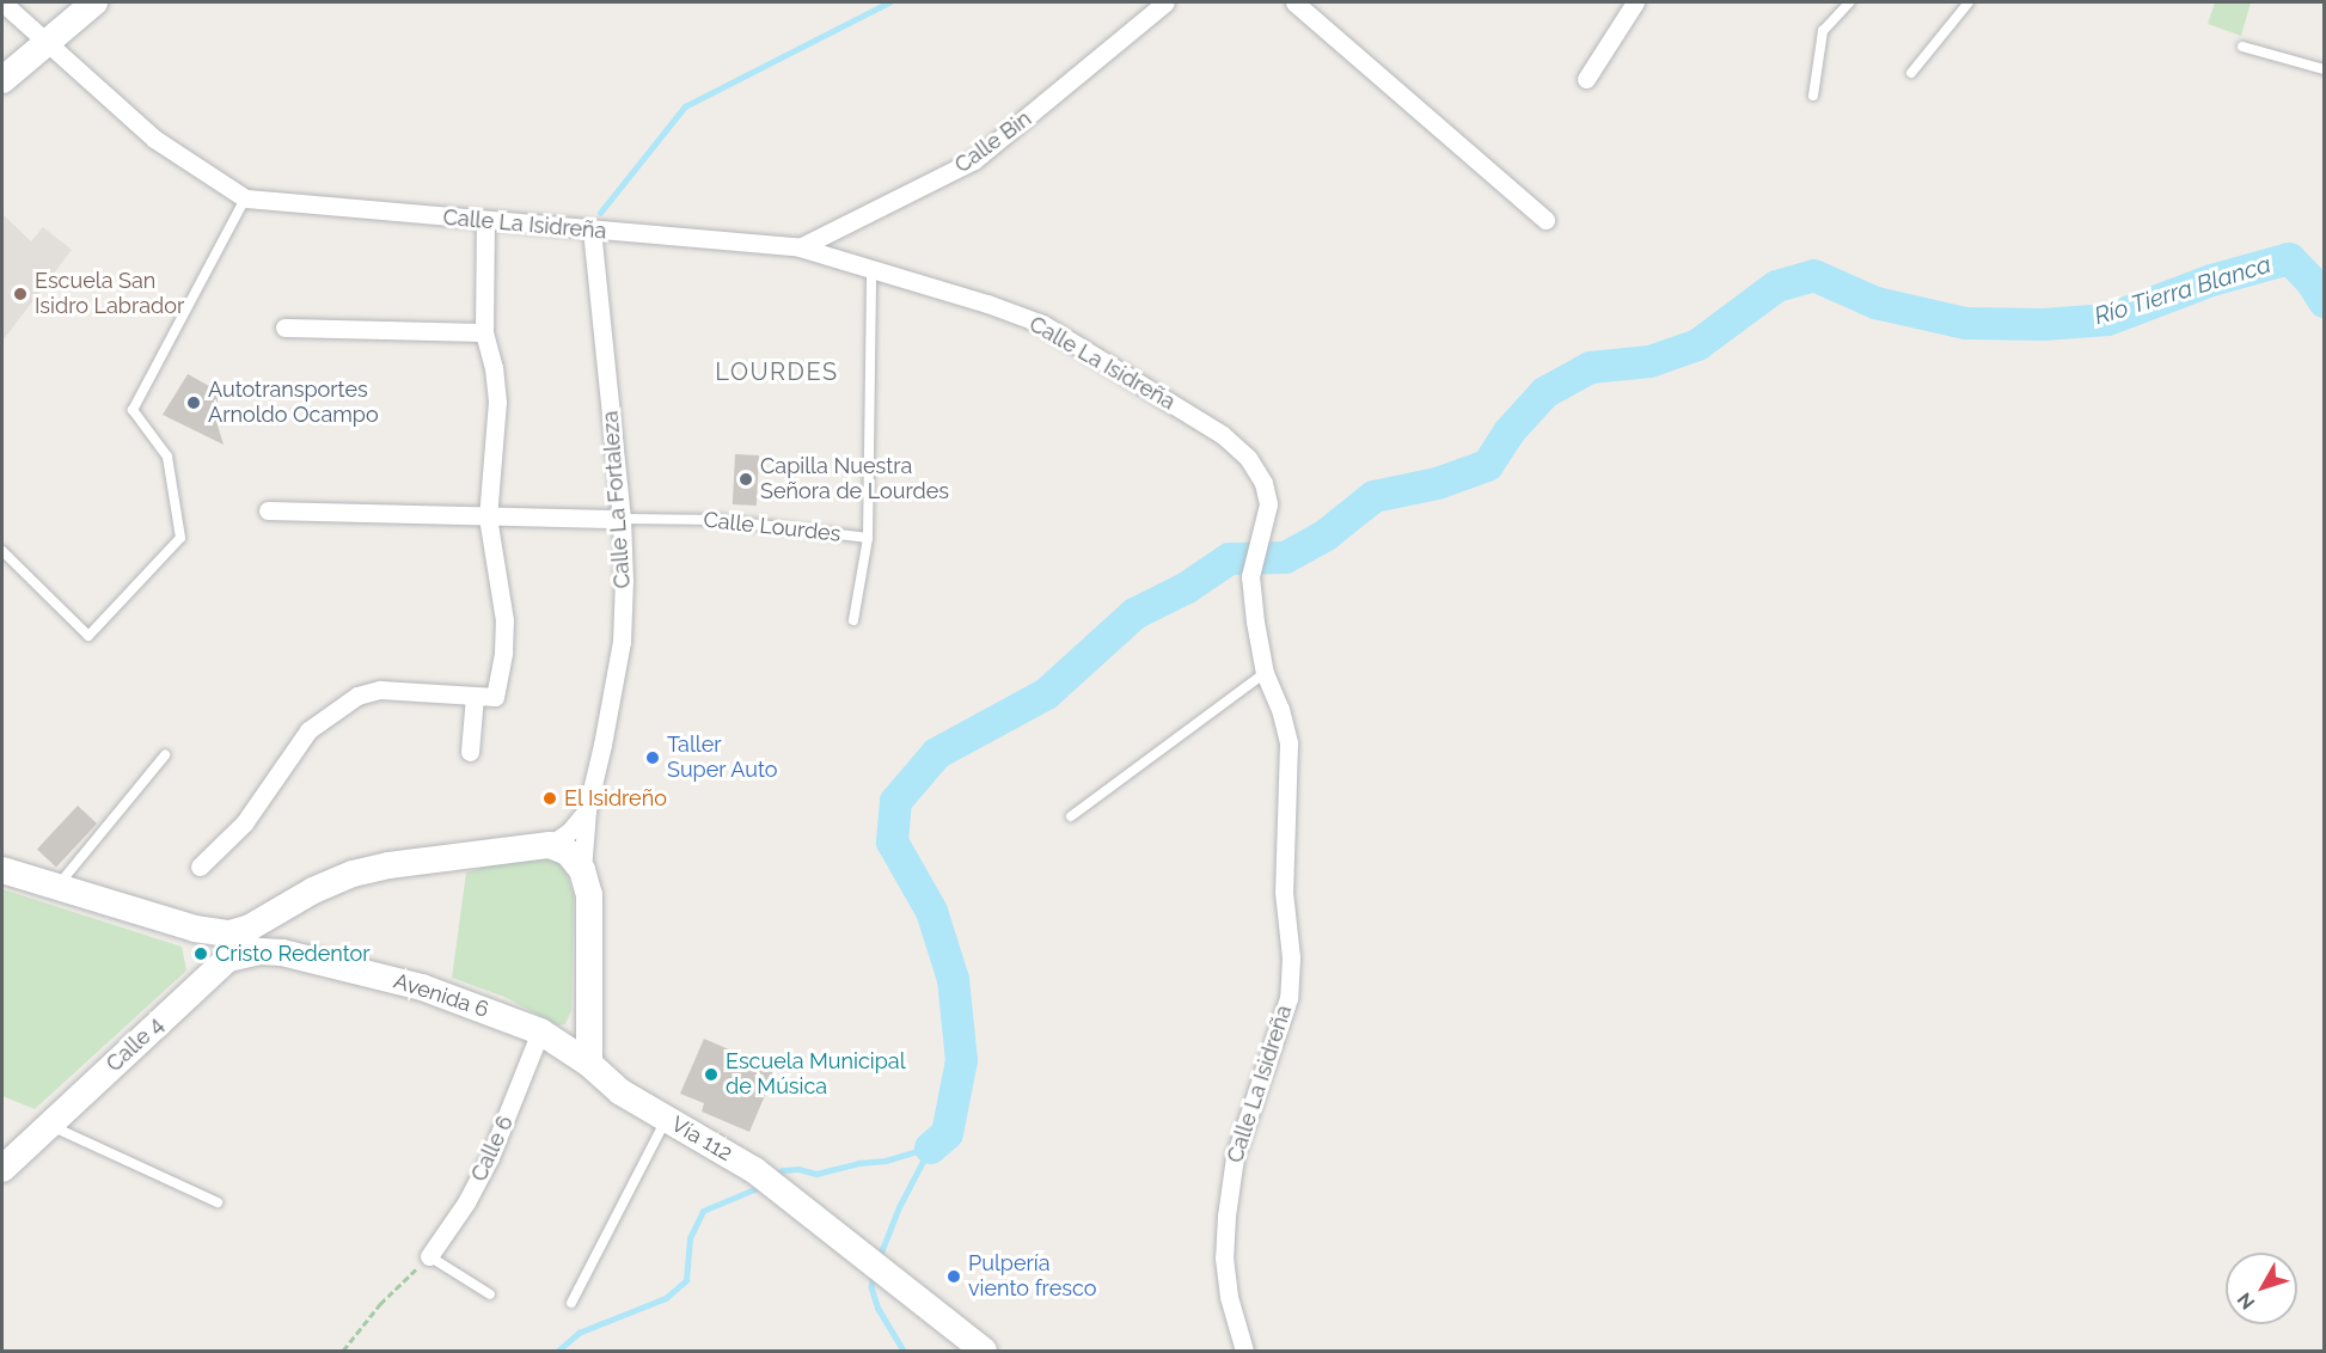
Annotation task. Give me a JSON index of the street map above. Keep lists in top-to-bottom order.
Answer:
{
  "streets": {
    "main road": ["Avenida 6", "Calle 4", "Vía 112"],
    "street": [
      "Calle Bin",
      "Calle La Isidreña",
      "Calle La Fortaleza",
      "Calle 6"
    ],
    "lane": ["Calle Lourdes"]
  },
  "crossings": [
    ["Calle Bin", "Calle La Isidreña"],
    ["Calle La Isidreña", "Calle La Fortaleza"],
    ["Calle La Isidreña", "Calle Lourdes"],
    ["Calle La Fortaleza", "Calle Lourdes"],
    ["Avenida 6", "Vía 112"],
    ["Avenida 6", "Calle 6"]
  ],
  "districts": ["LOURDES"],
  "water": ["Río Tierra Blanca"],
  "places": [
    "Escuela San Isidro Labrador",
    "Autotransportes Arnoldo Ocampo",
    "Capilla Nuestra Señora de Lourdes",
    "Taller Super Auto",
    "El Isidreño",
    "Cristo Redentor",
    "Escuela Municipal de Música",
    "Pulpería viento fresco"
  ],
  "north": "bottom left"
}
